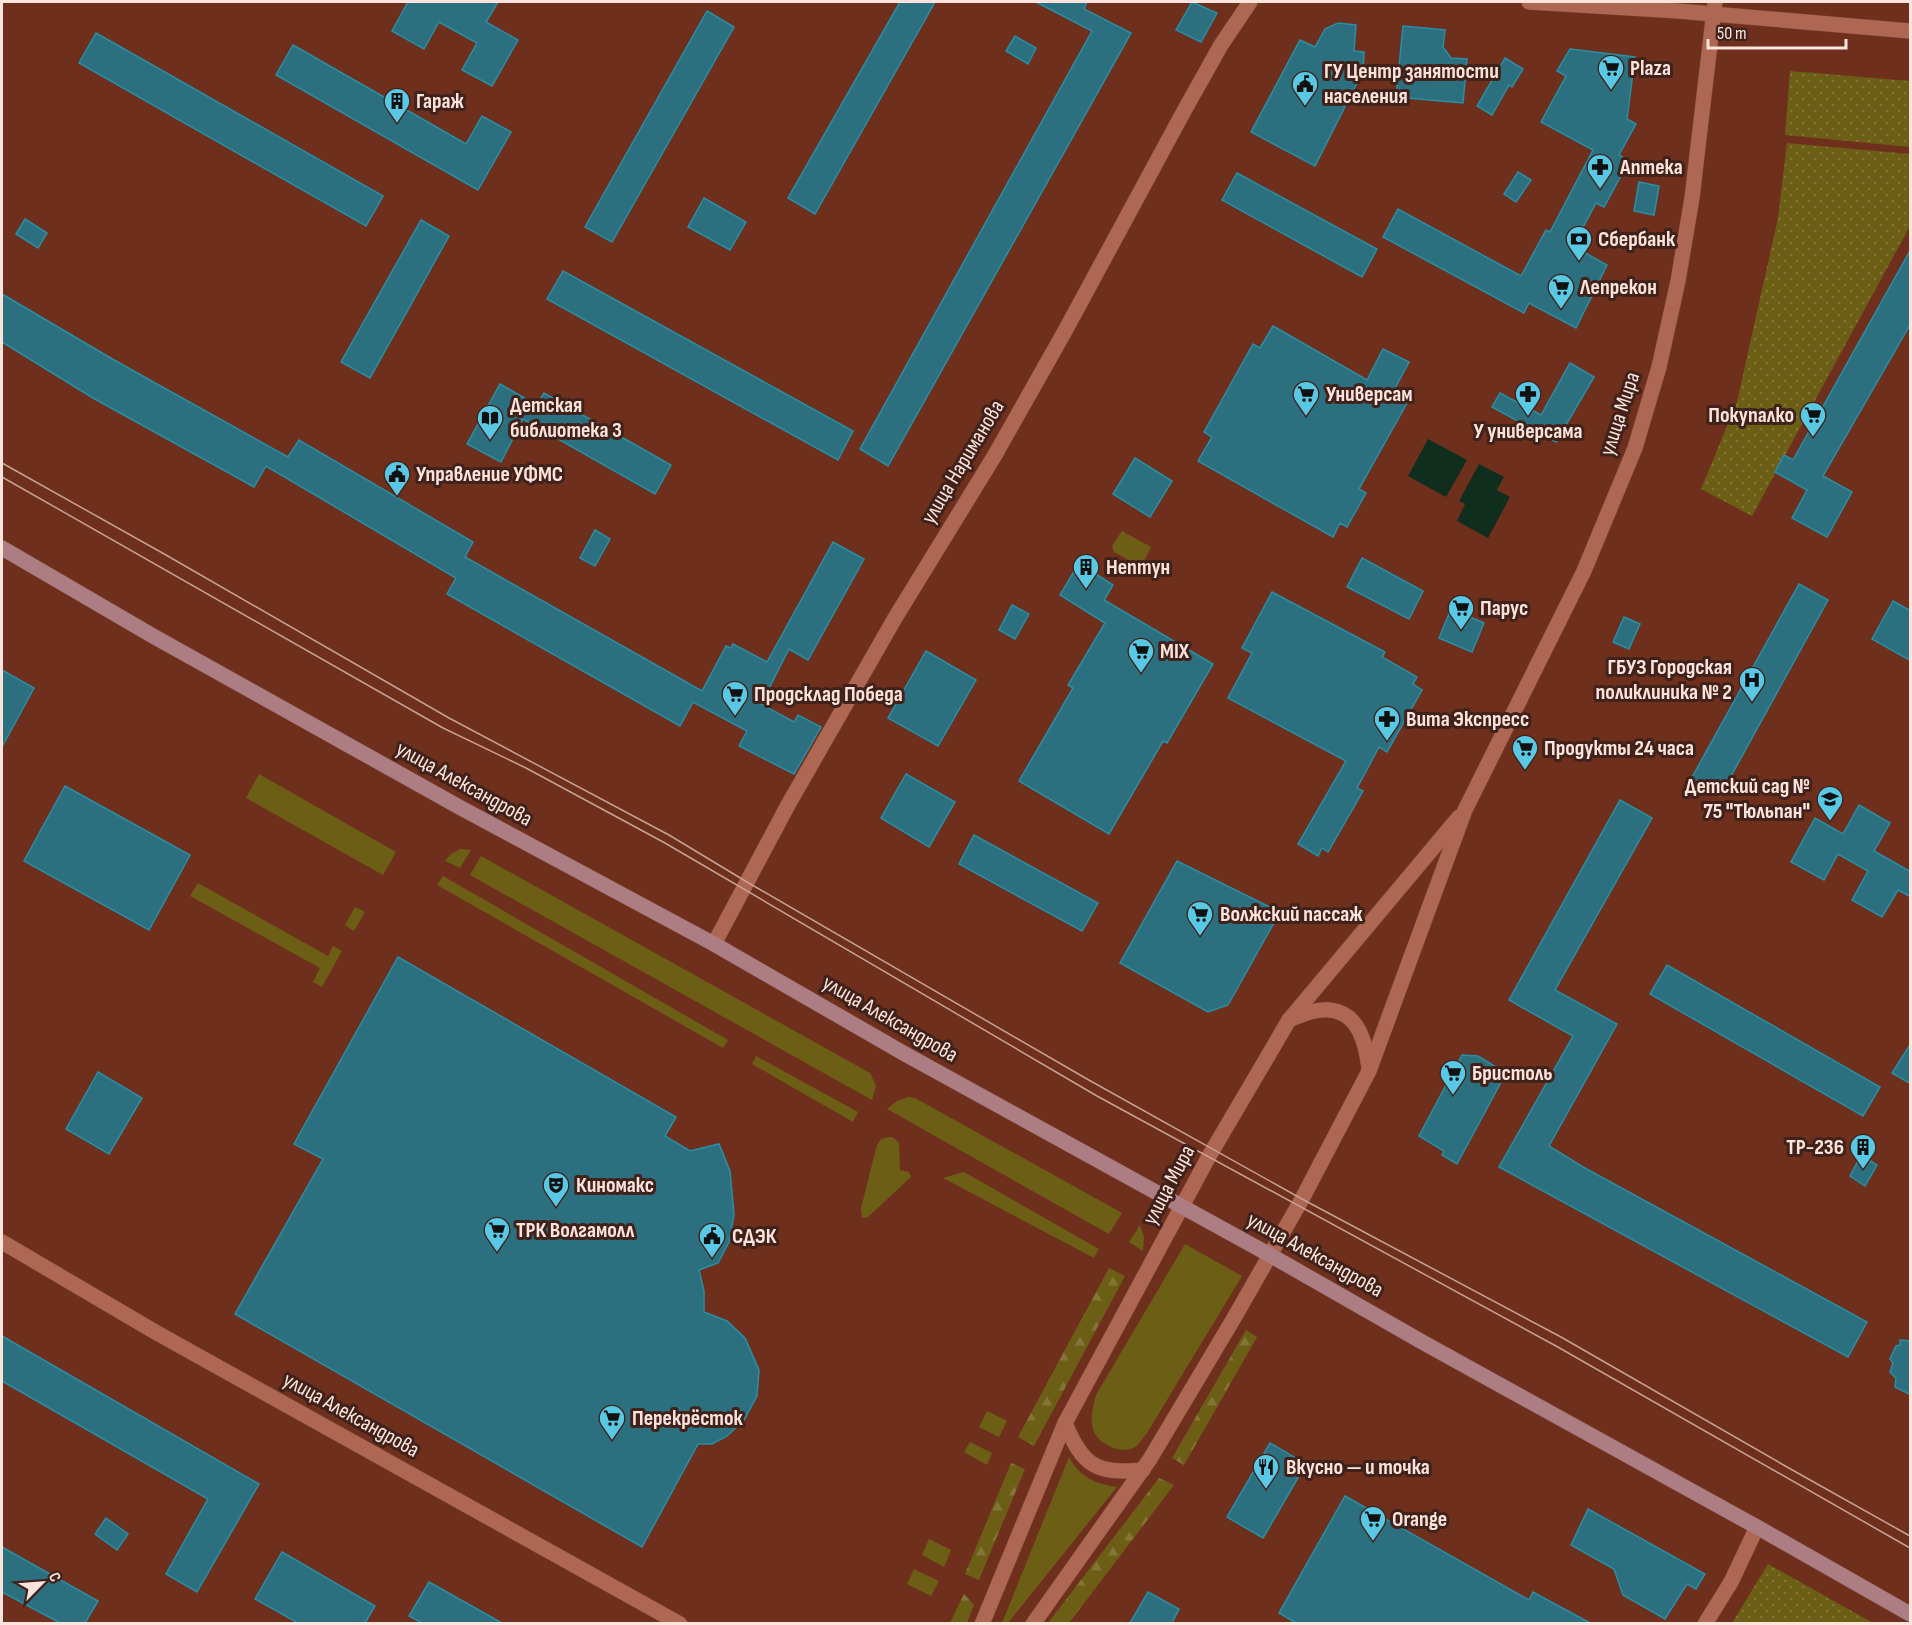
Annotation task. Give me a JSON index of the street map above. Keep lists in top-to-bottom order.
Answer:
{
  "streets": {
    "main road": ["улица Александрова"],
    "street": ["улица Мира", "улица Нариманова"]
  },
  "crossings": [
    ["улица Мира", "улица Александрова"],
    ["улица Нариманова", "улица Александрова"]
  ],
  "places": {
    "supermarket": [
      "Plaza",
      "Лепрекон",
      "Универсам",
      "Покупалко",
      "Парус",
      "MIX",
      "Продсклад Победа",
      "Продукты 24 часа",
      "Волжский пассаж",
      "Бристоль",
      "ТРК Волгамолл",
      "Перекрёсток",
      "Orange"
    ],
    "public building": ["ГУ Центр занятости населения", "Управление УФМС", "СДЭК"],
    "building": ["Гараж", "Нептун", "ТР-236"],
    "pharmacy": ["Аптека", "У универсама", "Вита Экспресс"],
    "bank": ["Сбербанк"],
    "library": ["Детская библиотека 3"],
    "hospital": ["ГБУЗ Городская поликлиника № 2"],
    "school or university": ["Детский сад № 75 \"Тюльпан\""],
    "theatre": ["Киномакс"],
    "restaurant": ["Вкусно — и точка"]
  },
  "scale_bar": "50 m",
  "north": "top right"
}
